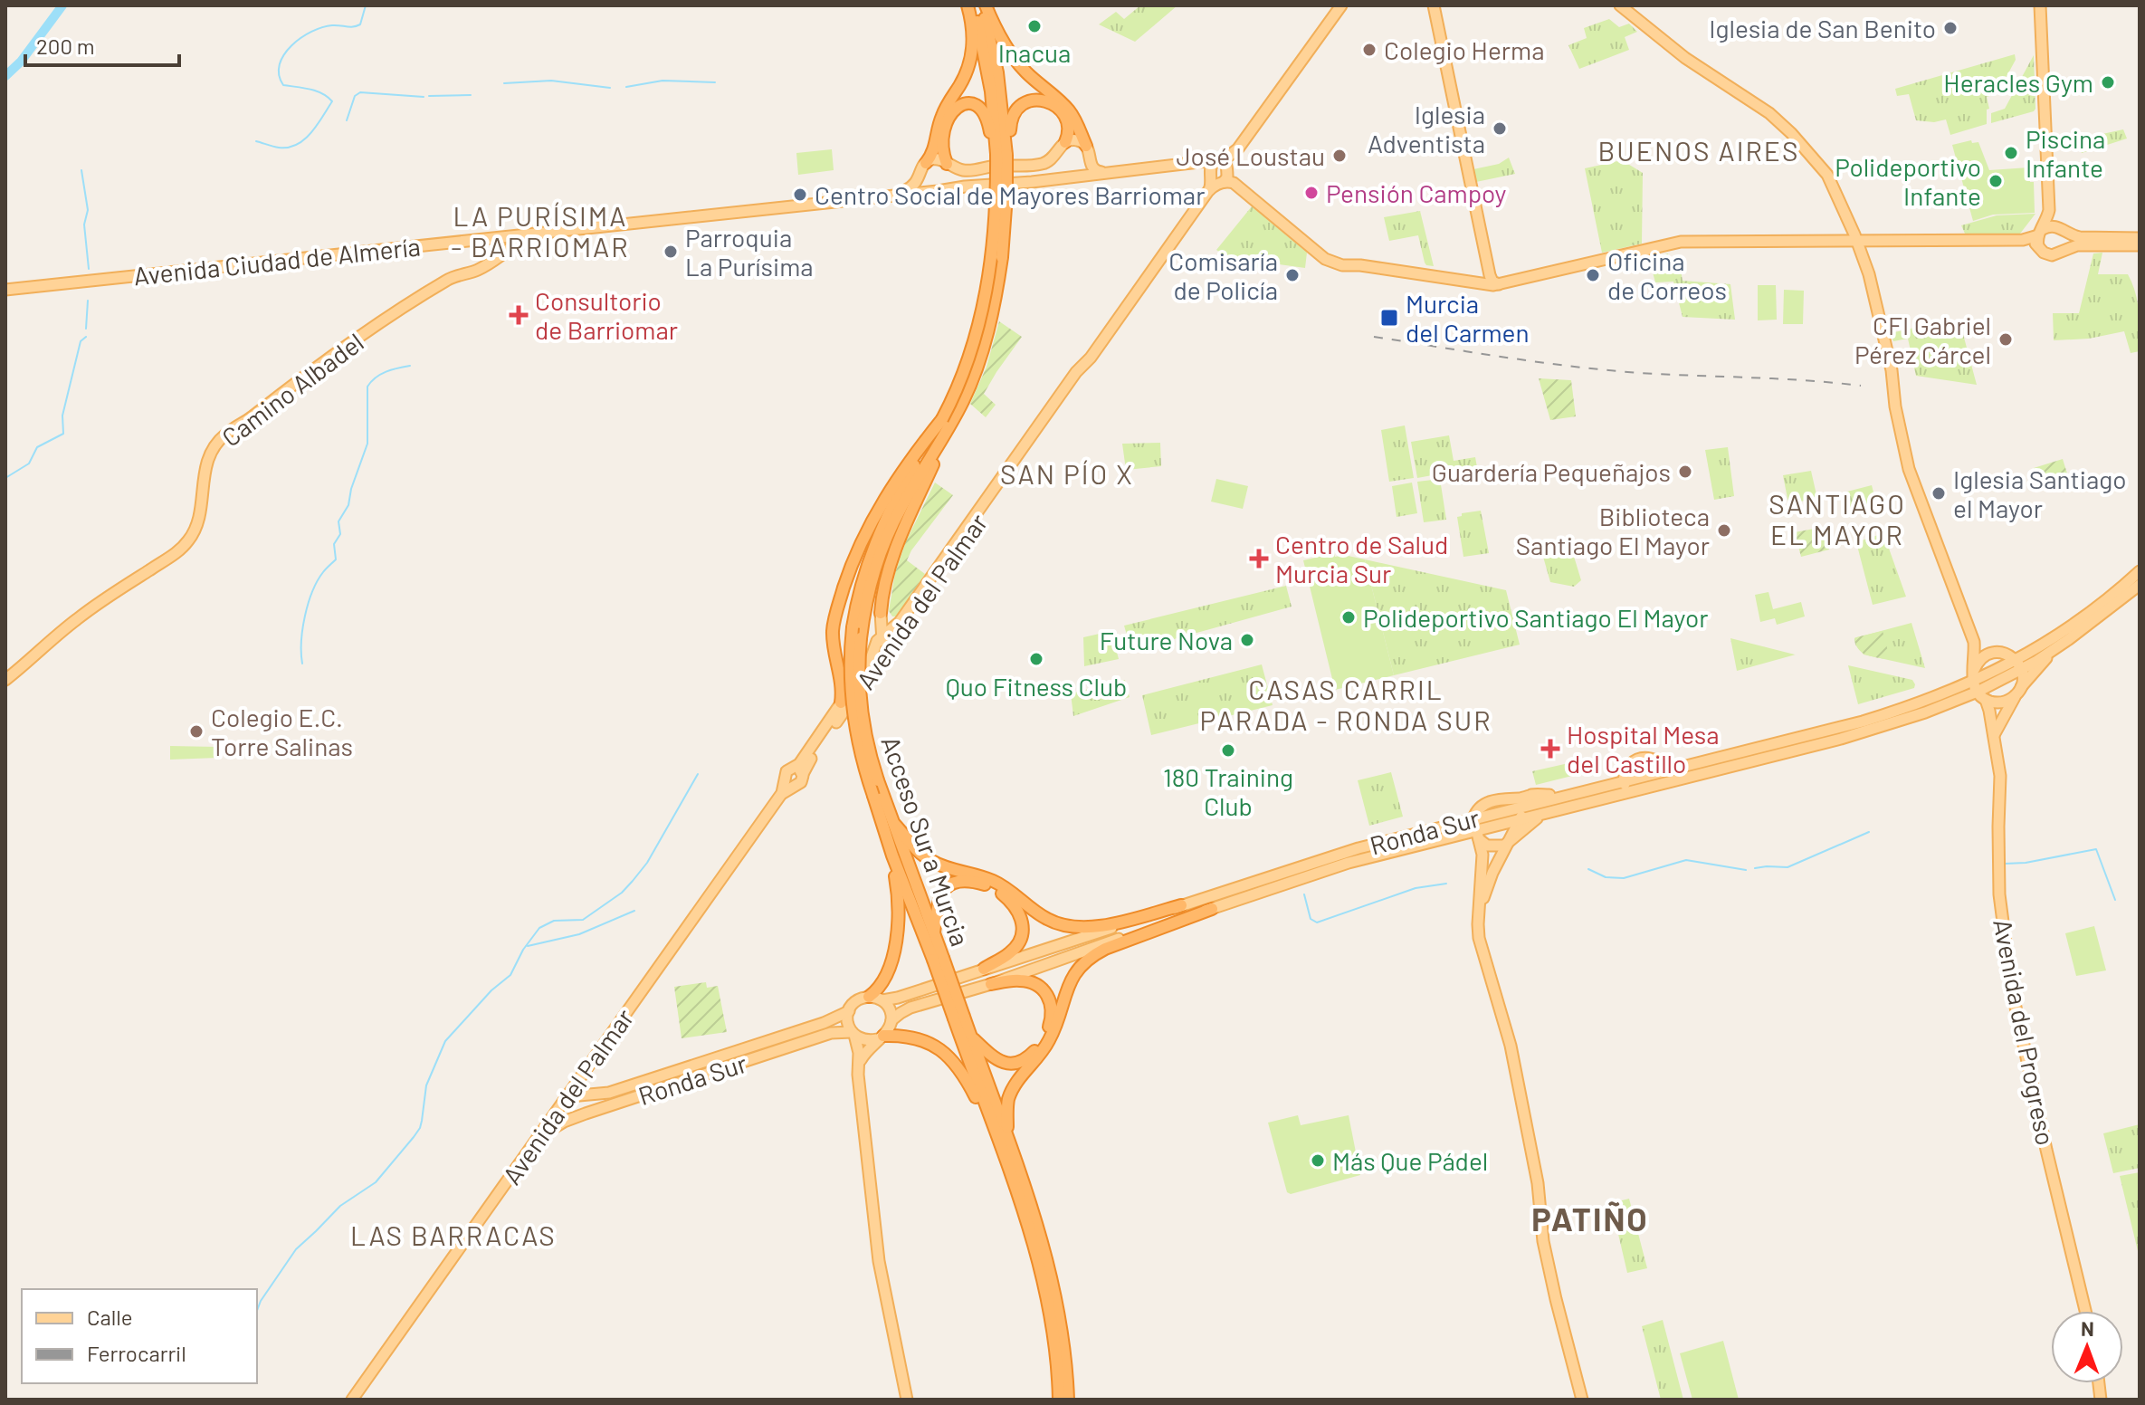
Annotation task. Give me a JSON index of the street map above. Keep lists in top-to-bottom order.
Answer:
{
  "streets": {
    "highway": ["Acceso Sur a Murcia"],
    "main road": [
      "Avenida Ciudad de Almería",
      "Camino Albadel",
      "Avenida del Palmar",
      "Ronda Sur",
      "Avenida del Progreso"
    ]
  },
  "crossings": [
    ["Avenida Ciudad de Almería", "Camino Albadel"],
    ["Avenida Ciudad de Almería", "Avenida del Palmar"],
    ["Avenida del Palmar", "Ronda Sur"],
    ["Ronda Sur", "Avenida del Progreso"]
  ],
  "districts": [
    "BUENOS AIRES",
    "LA PURÍSIMA - BARRIOMAR",
    "SAN PÍO X",
    "SANTIAGO EL MAYOR",
    "CASAS CARRIL PARADA - RONDA SUR",
    "PATIÑO",
    "LAS BARRACAS"
  ],
  "places": {
    "other": [
      "Inacua",
      "Iglesia de San Benito",
      "Colegio Herma",
      "Heracles Gym",
      "Iglesia Adventista",
      "Piscina Infante",
      "José Loustau",
      "Polideportivo Infante",
      "Pensión Campoy",
      "Centro Social de Mayores Barriomar",
      "Parroquia La Purísima",
      "Comisaría de Policía",
      "Oficina de Correos",
      "CFI Gabriel Pérez Cárcel",
      "Guardería Pequeñajos",
      "Iglesia Santiago el Mayor",
      "Biblioteca Santiago El Mayor",
      "Polideportivo Santiago El Mayor",
      "Future Nova",
      "Quo Fitness Club",
      "Colegio E.C. Torre Salinas",
      "180 Training Club",
      "Más Que Pádel"
    ],
    "health": ["Consultorio de Barriomar", "Centro de Salud Murcia Sur", "Hospital Mesa del Castillo"],
    "transit": ["Murcia del Carmen"]
  },
  "legend": ["Calle", "Ferrocarril"],
  "scale_bar": "200 m",
  "north": "top"
}
